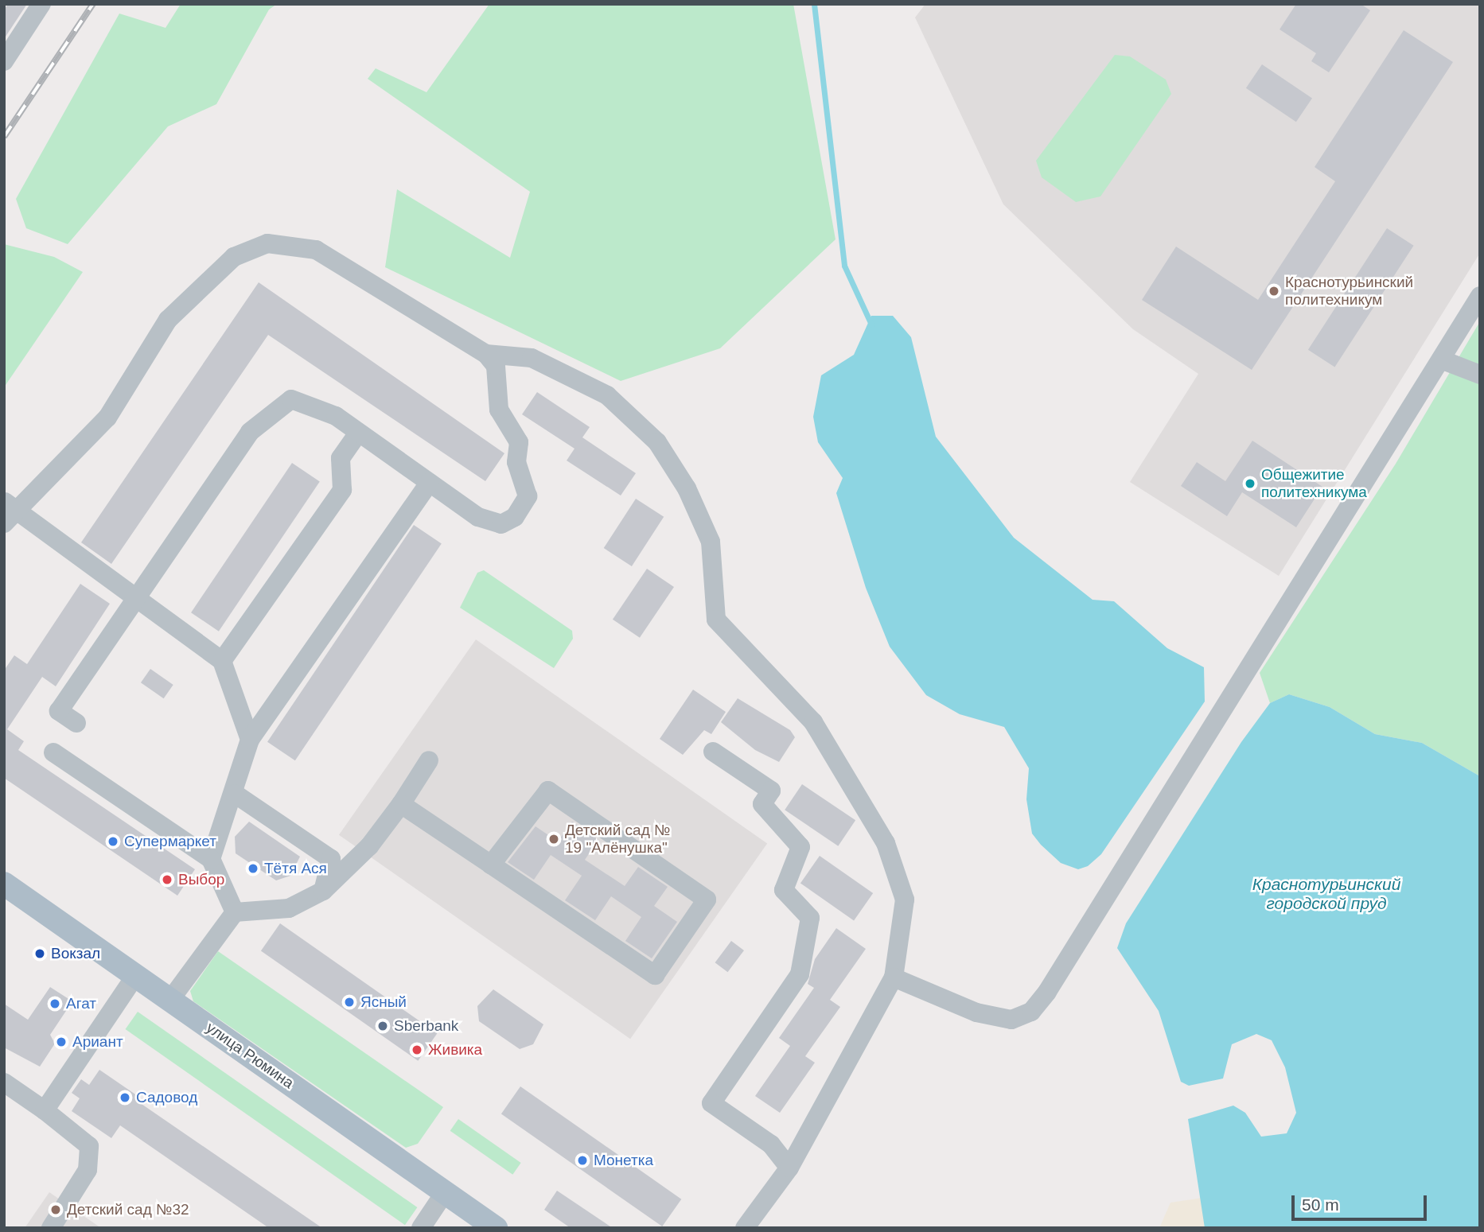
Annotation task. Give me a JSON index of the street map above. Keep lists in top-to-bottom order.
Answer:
{
  "streets": {
    "main road": ["улица Рюмина"]
  },
  "water": ["Краснотурьинский городской пруд"],
  "places": [
    "Краснотурьинский политехникум",
    "Общежитие политехникума",
    "Детский сад № 19 \"Алёнушка\"",
    "Супермаркет",
    "Тётя Ася",
    "Выбор",
    "Вокзал",
    "Ясный",
    "Агат",
    "Sberbank",
    "Ариант",
    "Живика",
    "Садовод",
    "Монетка",
    "Детский сад №32"
  ],
  "scale_bar": "50 m"
}
